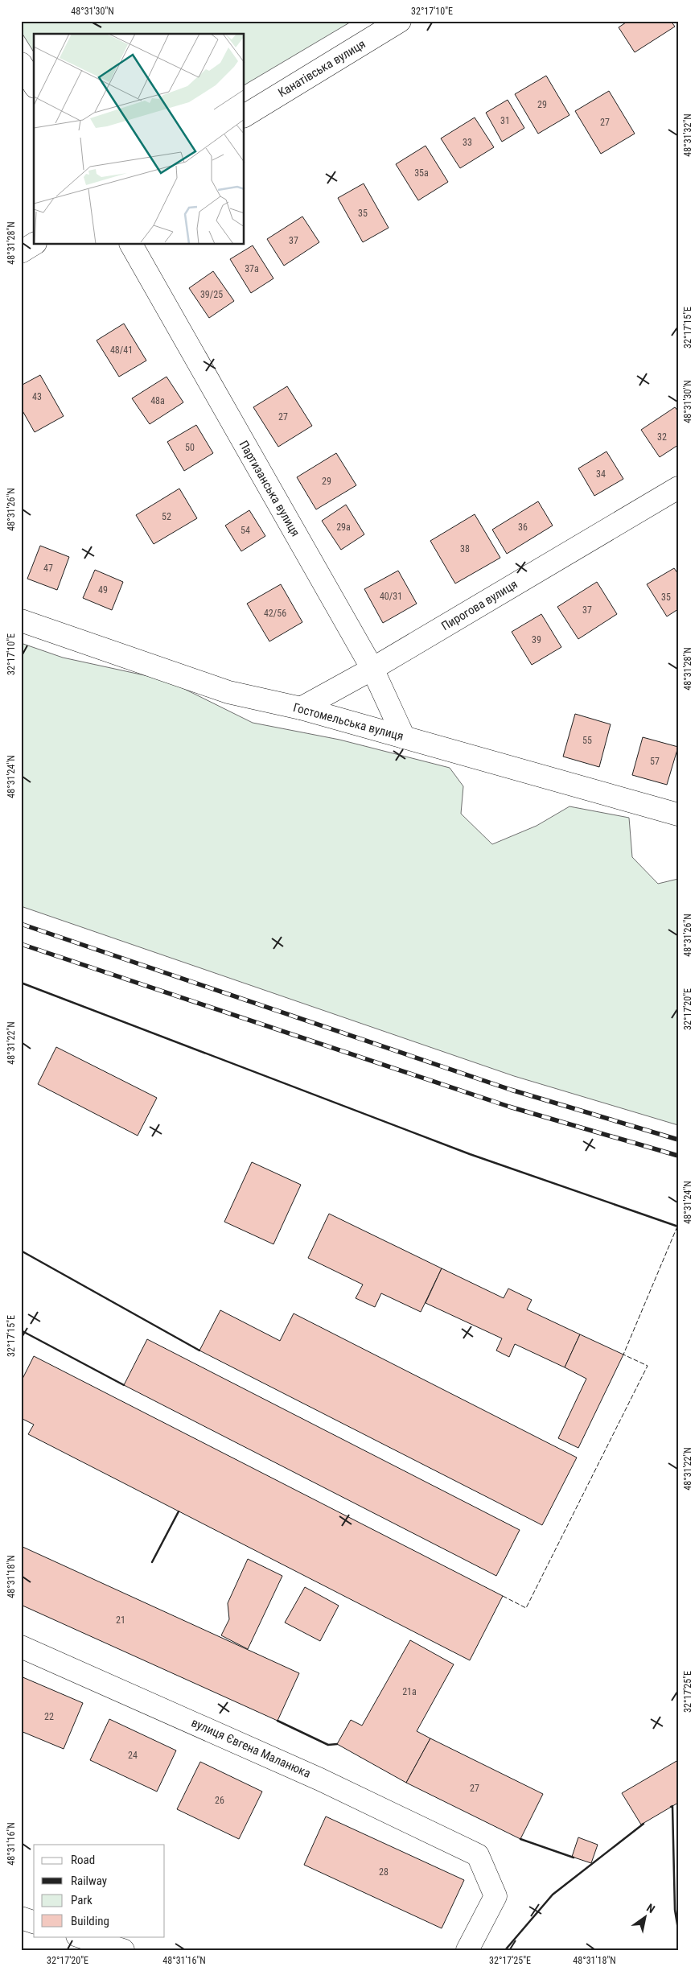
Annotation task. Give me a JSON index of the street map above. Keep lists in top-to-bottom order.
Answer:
{
  "streets": {
    "street": [
      "Канатівська вулиця",
      "Партизанська вулиця",
      "Пирогова вулиця",
      "Гостомельська вулиця",
      "вулиця Євгена Маланюка"
    ]
  },
  "crossings": [
    ["Партизанська вулиця", "Пирогова вулиця"],
    ["Партизанська вулиця", "Гостомельська вулиця"],
    ["Пирогова вулиця", "Гостомельська вулиця"]
  ],
  "house_numbers": [
    "29",
    "31",
    "27",
    "33",
    "35а",
    "35",
    "37",
    "37а",
    "39/25",
    "48/41",
    "43",
    "48а",
    "27",
    "32",
    "50",
    "34",
    "29",
    "52",
    "29а",
    "36",
    "54",
    "38",
    "47",
    "49",
    "40/31",
    "35",
    "37",
    "42/56",
    "39",
    "55",
    "57",
    "21",
    "21а",
    "22",
    "24",
    "27",
    "26",
    "28"
  ],
  "legend": [
    "Road",
    "Railway",
    "Park",
    "Building"
  ],
  "north": "top right",
  "coordinates": [
    "48°31'30\"N",
    "32°17'10\"E",
    "48°31'32\"N",
    "48°31'28\"N",
    "32°17'15\"E",
    "48°31'26\"N",
    "48°31'24\"N",
    "32°17'20\"E",
    "48°31'22\"N",
    "48°31'18\"N",
    "32°17'25\"E",
    "48°31'16\"N"
  ]
}
